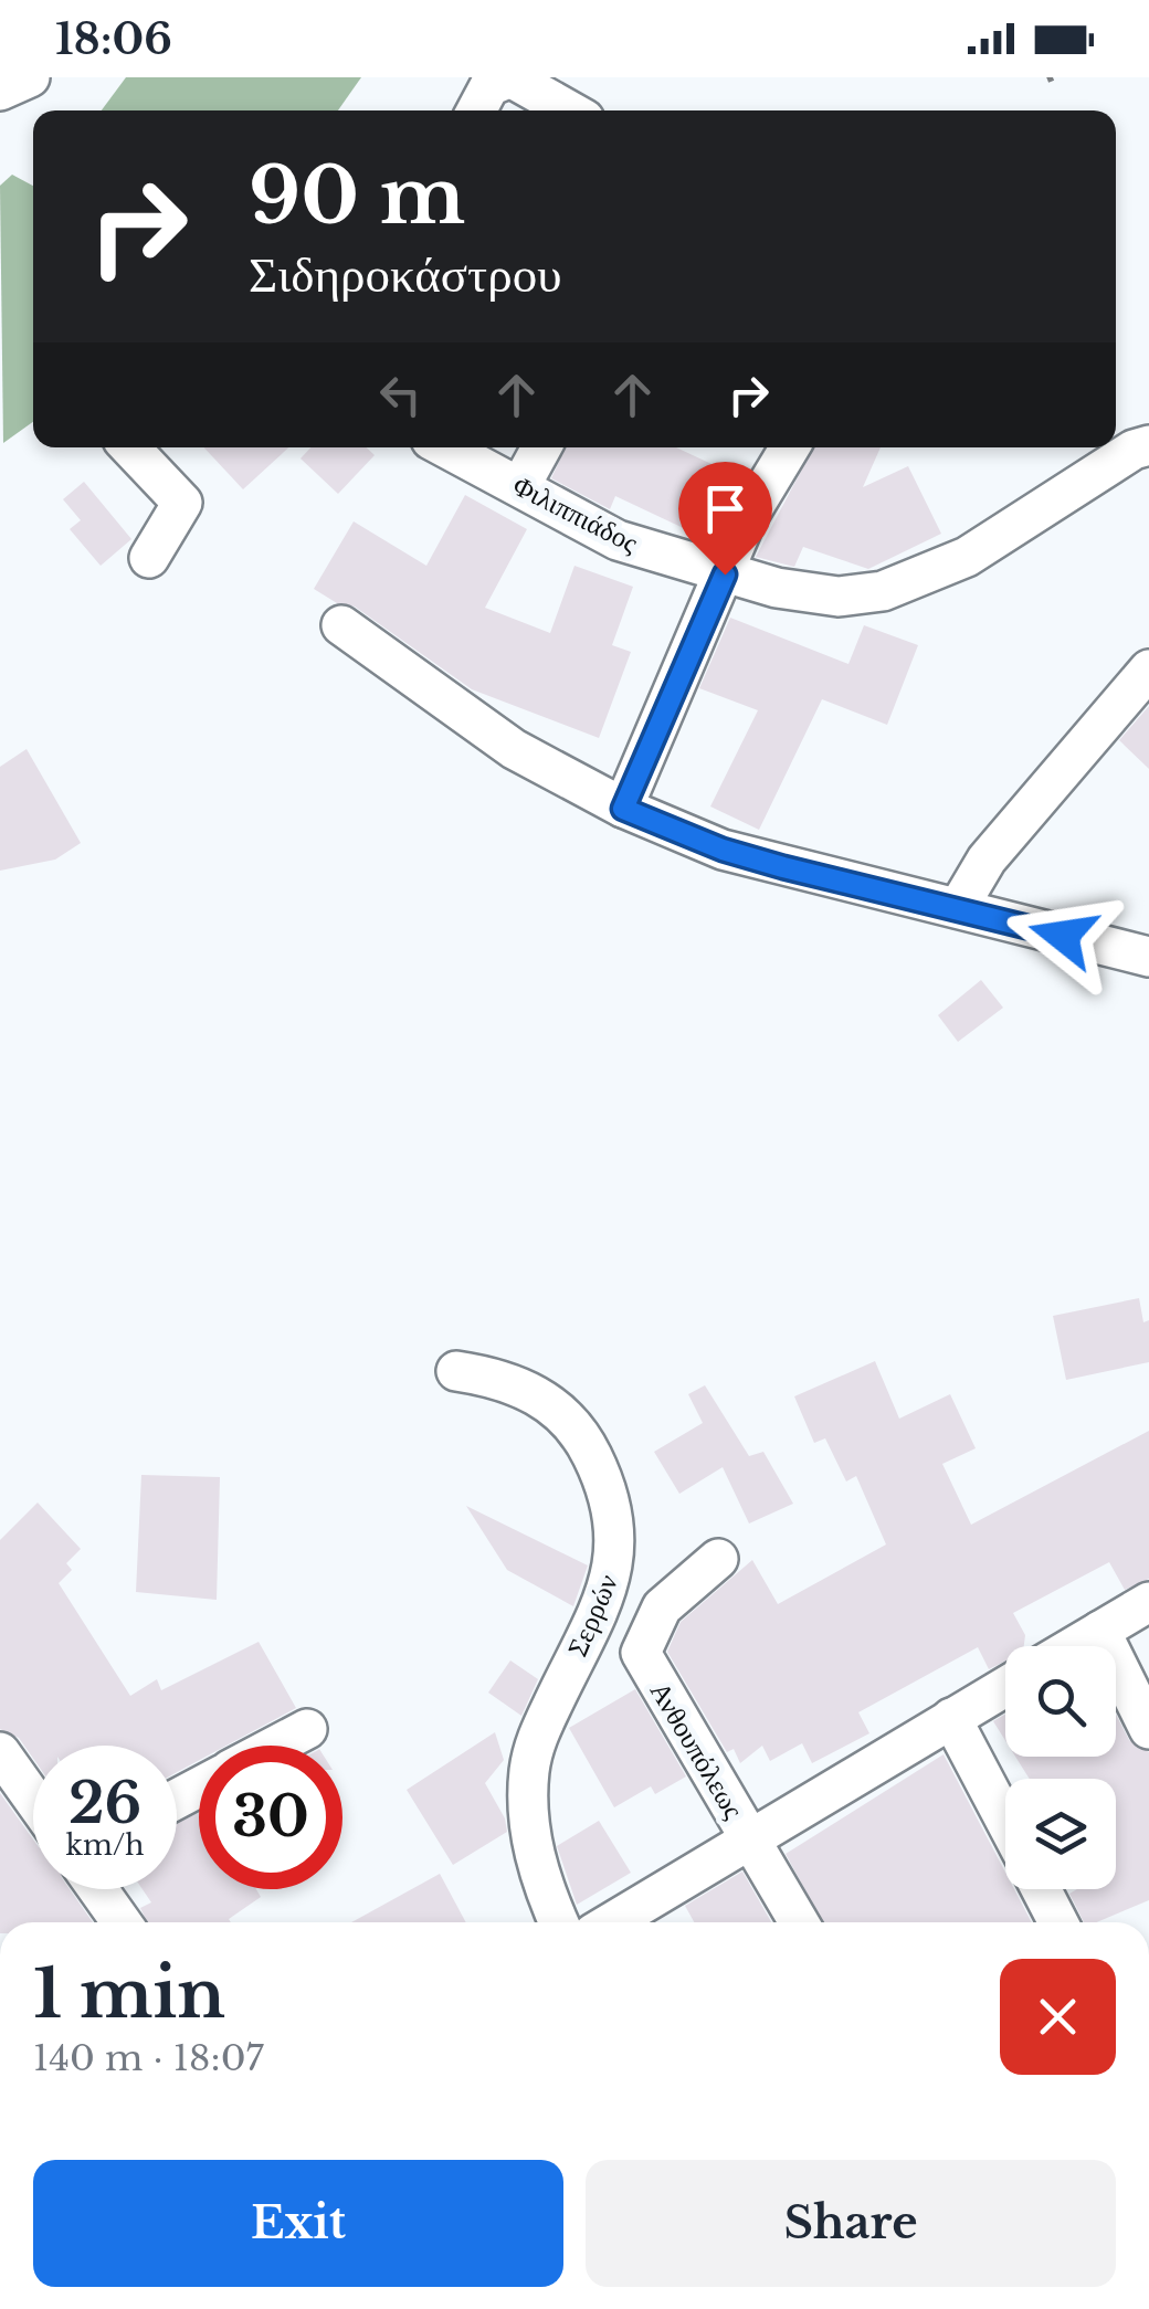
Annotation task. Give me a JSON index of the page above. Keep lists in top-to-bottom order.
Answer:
{
  "streets": {
    "street": ["Φιλιππιάδος", "Σερρών", "Ανθουπόλεως"]
  },
  "page": {
    "status": "18:06",
    "turn": ["90 m", "Σιδηροκάστρου"],
    "speed": "26 km/h",
    "limit": "30",
    "heading": ["1 min", "140 m · 18:07"],
    "buttons": ["Exit", "Share"]
  }
}
